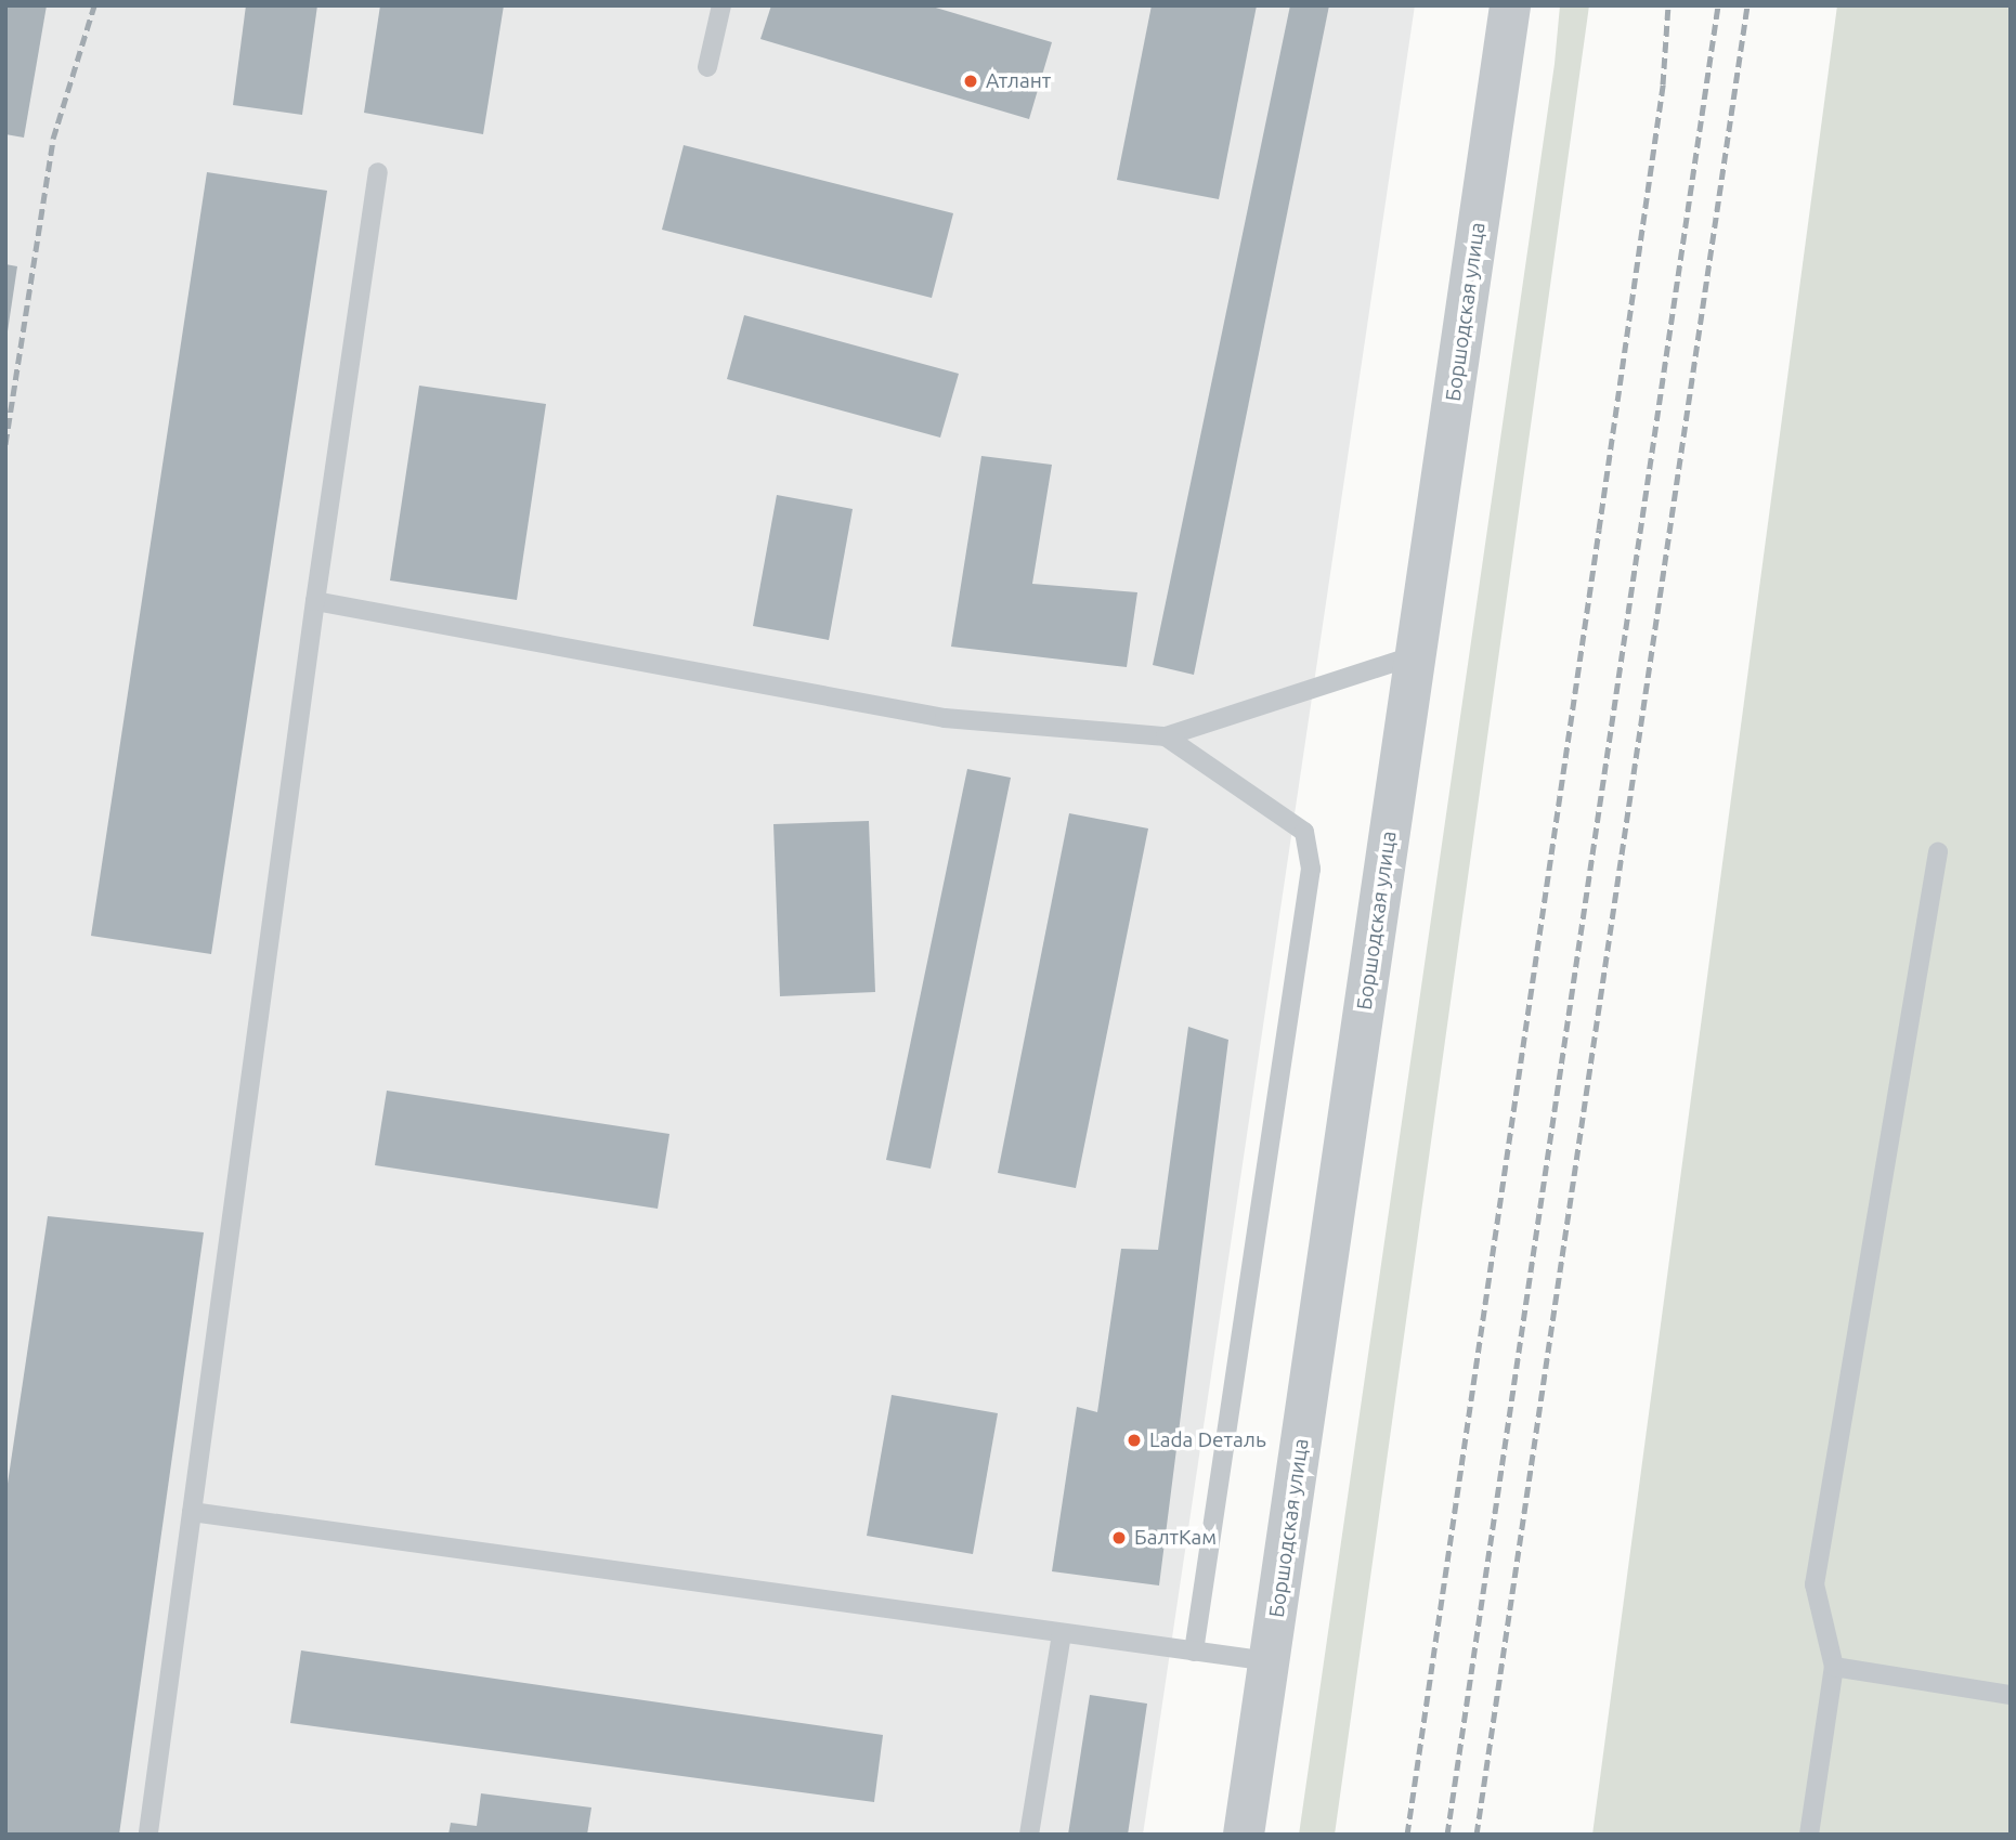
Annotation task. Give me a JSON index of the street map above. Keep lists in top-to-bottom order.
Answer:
{
  "streets": {
    "street": ["Боршодская улица"]
  },
  "places": ["Атлант", "Lada Dеталь", "БалтКам"]
}
